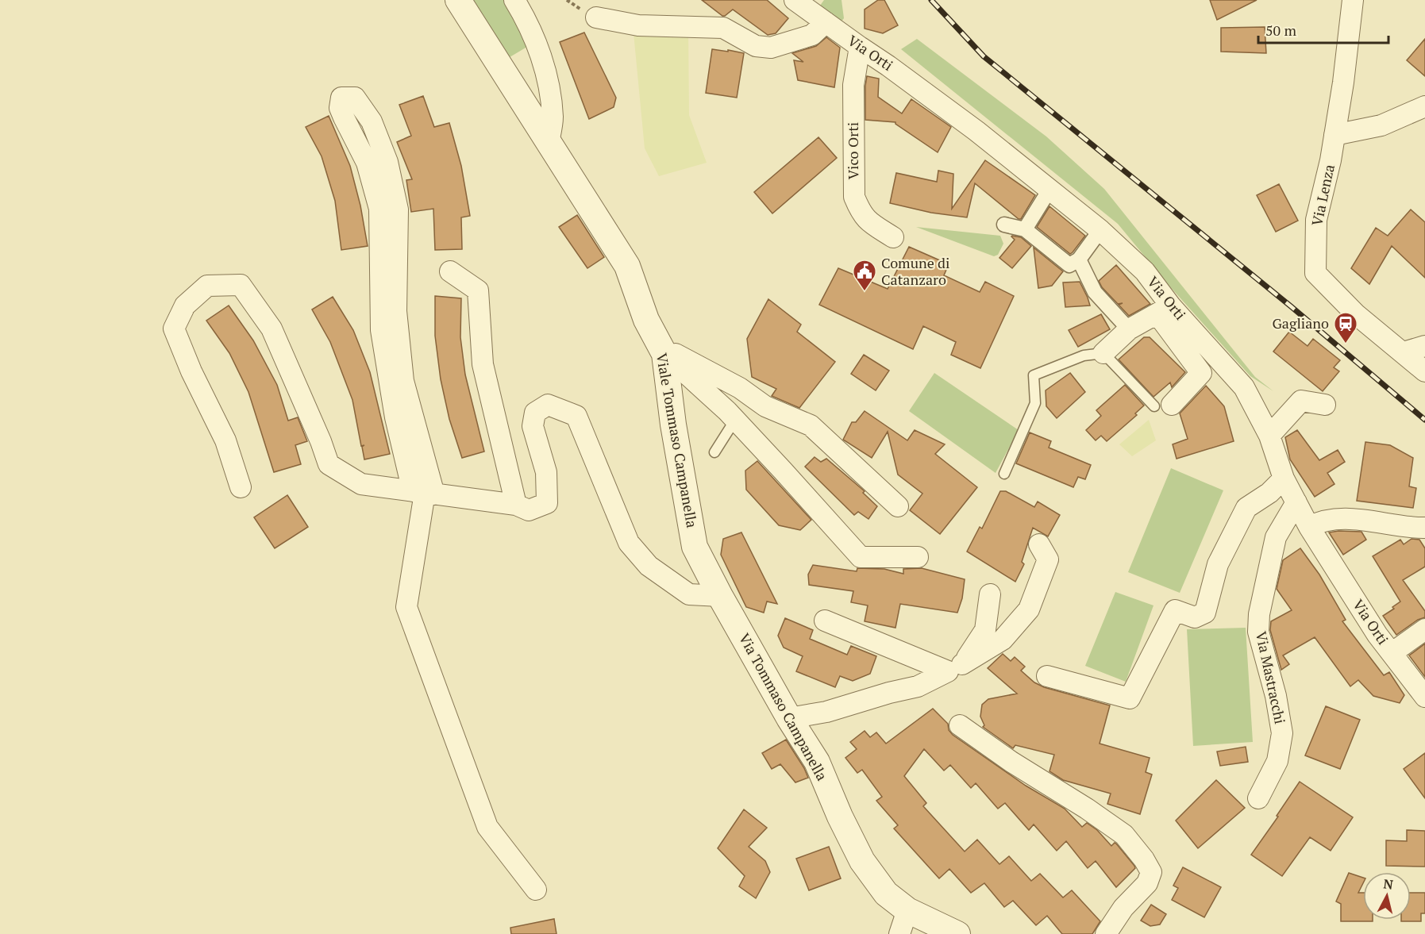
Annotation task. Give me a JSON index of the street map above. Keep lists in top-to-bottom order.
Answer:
{
  "streets": {
    "street": [
      "Via Orti",
      "Vico Orti",
      "Via Lenza",
      "Viale Tommaso Campanella",
      "Via Mastracchi",
      "Via Tommaso Campanella"
    ]
  },
  "crossings": [
    ["Via Orti", "Vico Orti"],
    ["Via Orti", "Via Mastracchi"],
    ["Viale Tommaso Campanella", "Via Tommaso Campanella"]
  ],
  "places": {
    "public building": ["Comune di Catanzaro"],
    "station": ["Gagliano"]
  },
  "scale_bar": "50 m",
  "north": "top"
}
